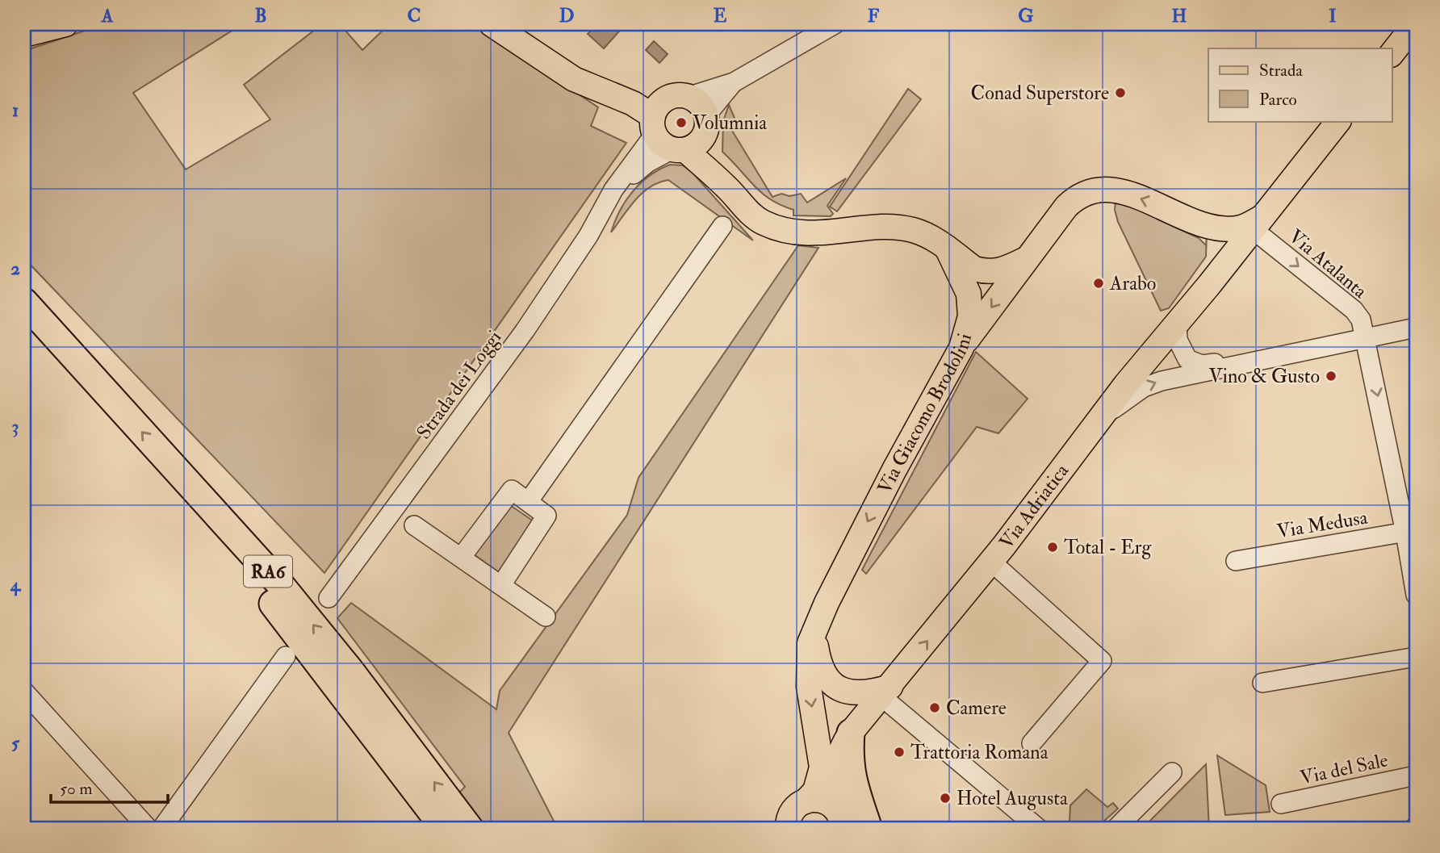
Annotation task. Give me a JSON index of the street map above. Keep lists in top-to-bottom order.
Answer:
{
  "streets": {
    "highway": ["RA6"],
    "main road": ["Via Giacomo Brodolini", "Via Adriatica"],
    "street": [
      "Via Atalanta",
      "Strada dei Loggi",
      "Via Medusa",
      "Via del Sale"
    ]
  },
  "crossings": [
    ["Via Atalanta", "Via Adriatica"],
    ["Via Atalanta", "Via Medusa"],
    ["Via Giacomo Brodolini", "Via Adriatica"]
  ],
  "one_way": ["Via Atalanta", "Via Giacomo Brodolini"],
  "places": [
    "Conad Superstore",
    "Volumnia",
    "Arabo",
    "Vino & Gusto",
    "Total - Erg",
    "Camere",
    "Trattoria Romana",
    "Hotel Augusta"
  ],
  "legend": ["Strada", "Parco"],
  "scale_bar": "50 m",
  "grid": {
    "columns": [
      "A",
      "B",
      "C",
      "D",
      "E",
      "F",
      "G",
      "H",
      "I"
    ],
    "rows": [
      "1",
      "2",
      "3",
      "4",
      "5"
    ]
  }
}
